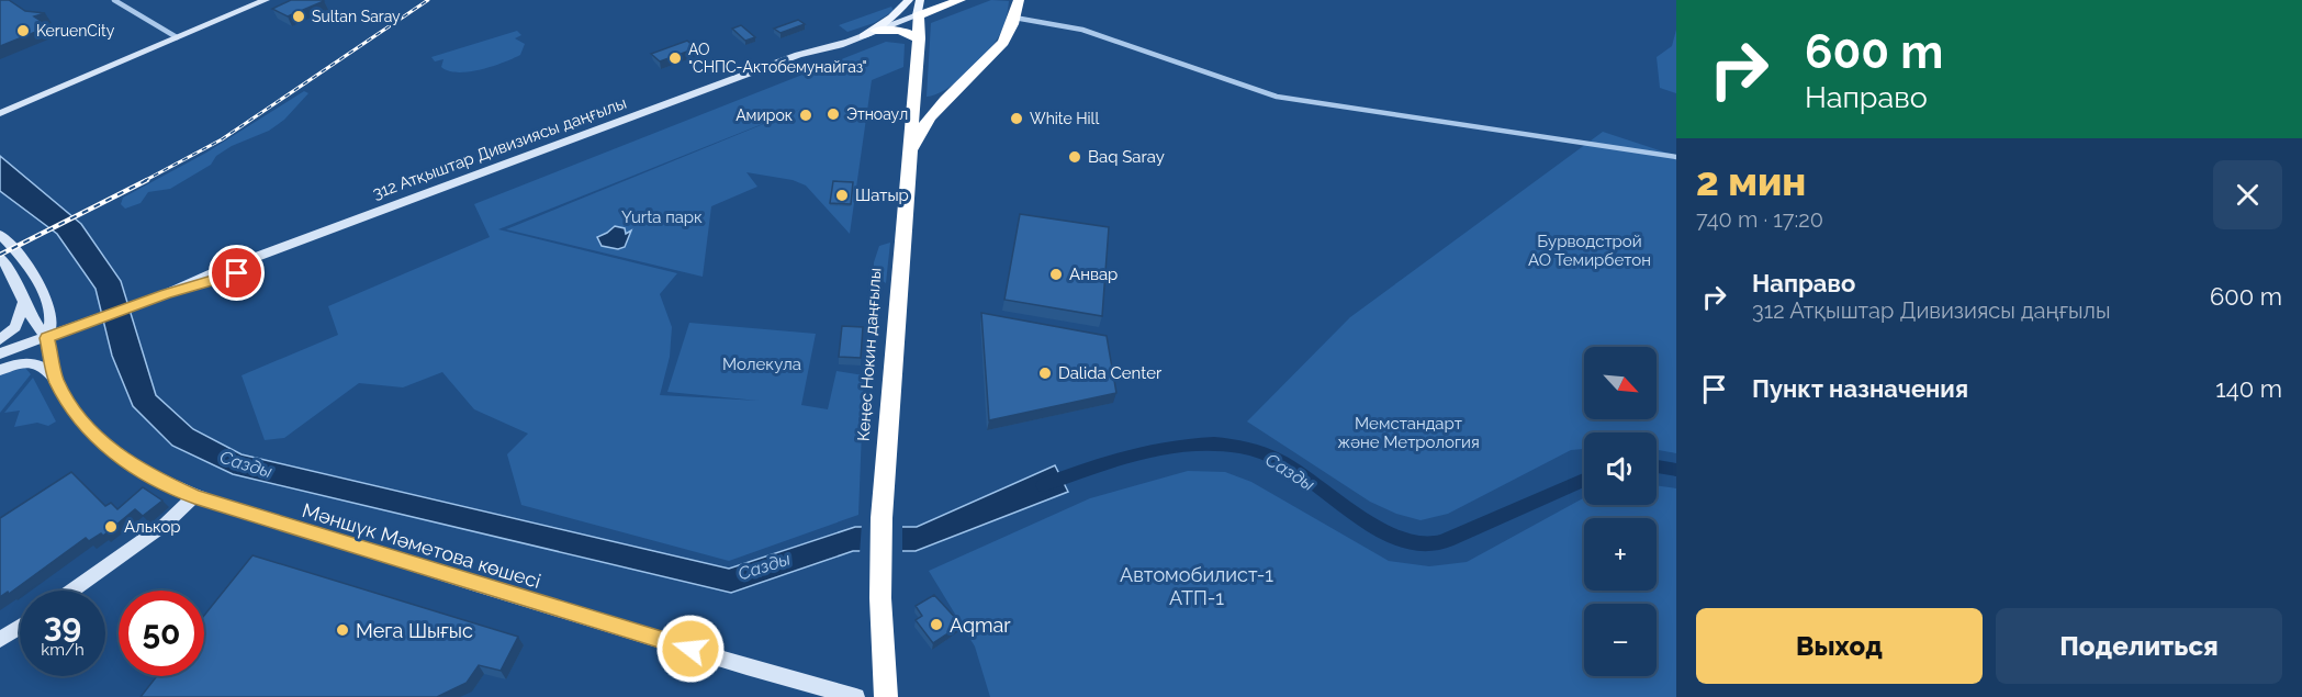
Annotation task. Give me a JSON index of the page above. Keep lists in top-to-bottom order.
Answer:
{
  "streets": {
    "highway": ["312 Атқыштар Дивизиясы даңғылы", "Кеңес Нокин даңғылы"],
    "main road": ["Мәншүк Мәметова көшесі"]
  },
  "crossings": [
    ["312 Атқыштар Дивизиясы даңғылы", "Кеңес Нокин даңғылы"],
    ["312 Атқыштар Дивизиясы даңғылы", "Мәншүк Мәметова көшесі"]
  ],
  "water": ["Сазды"],
  "parks": [
    "Yurta парк",
    "Бурводстрой АО Темирбетон",
    "Молекула",
    "Мемстандарт және Метрология",
    "Автомобилист-1 АТП-1"
  ],
  "places": [
    "Sultan Saray",
    "KeruenCity",
    "АО \"СНПС-Актобемунайгаз\"",
    "Этноаул",
    "Амирок",
    "White Hill",
    "Baq Saray",
    "Шатыр",
    "Анвар",
    "Dalida Center",
    "Алькор",
    "Aqmar",
    "Мега Шығыс"
  ],
  "north": "bottom right",
  "page": {
    "turn": ["600 m", "Направо"],
    "heading": ["2 мин", "740 m · 17:20"],
    "list": [
      {
        "name": "Направо",
        "note": "312 Атқыштар Дивизиясы даңғылы",
        "value": "600 m"
      },
      {
        "name": "Пункт назначения",
        "value": "140 m"
      }
    ],
    "map_buttons": ["+", "−"],
    "speed": "39 km/h",
    "limit": "50",
    "buttons": ["Выход", "Поделиться"]
  }
}
